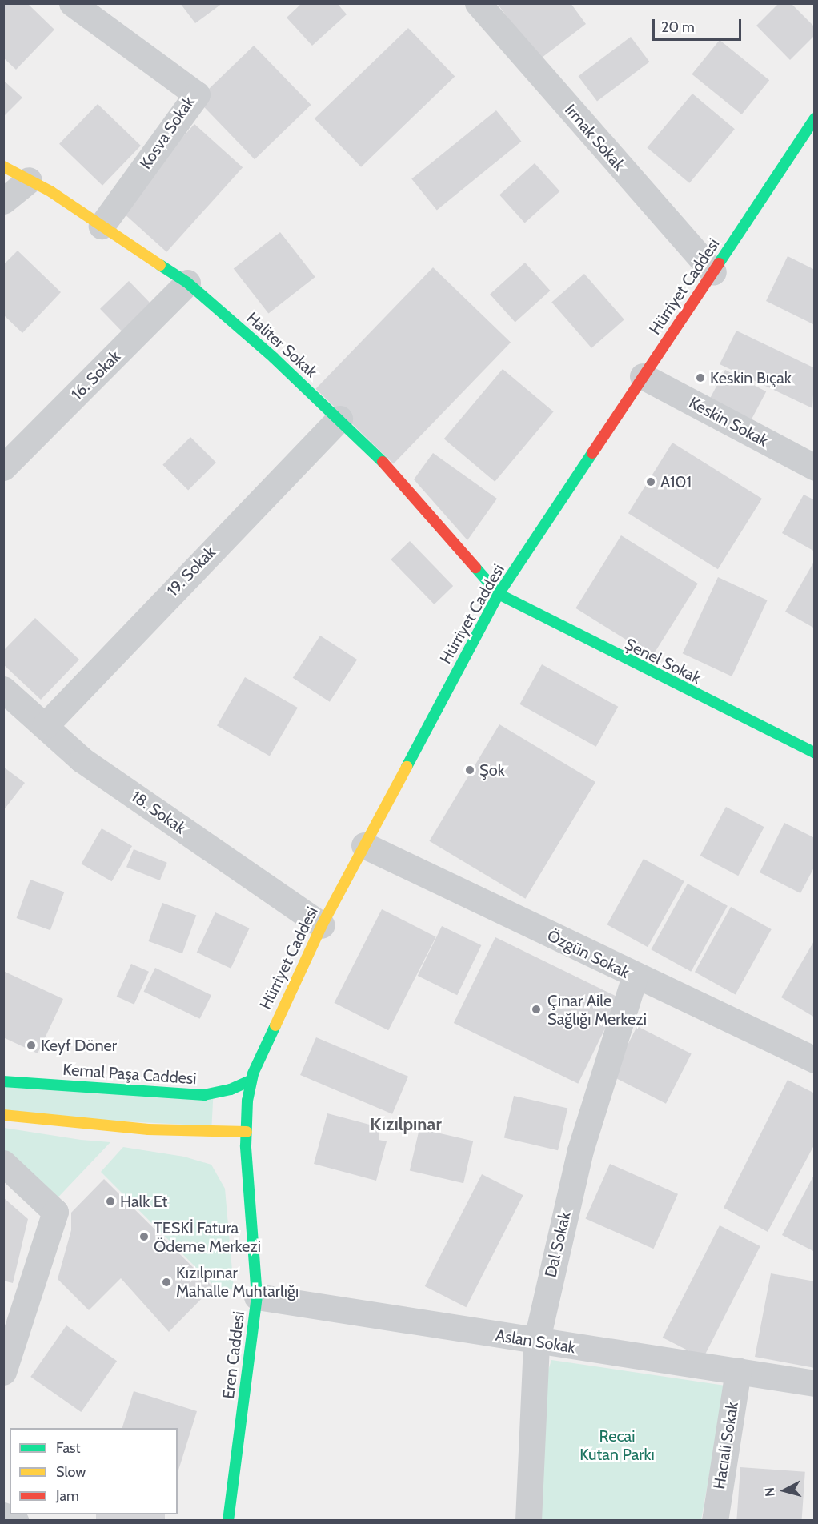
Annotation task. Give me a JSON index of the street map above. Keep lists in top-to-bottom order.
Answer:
{
  "streets": {
    "main road": [
      "Hürriyet Caddesi",
      "Haliter Sokak",
      "Şenel Sokak",
      "Kemal Paşa Caddesi",
      "Eren Caddesi"
    ],
    "street": [
      "Kosva Sokak",
      "Irmak Sokak",
      "16. Sokak",
      "Keskin Sokak",
      "19. Sokak",
      "18. Sokak",
      "Özgün Sokak",
      "Dal Sokak",
      "Aslan Sokak",
      "Hacıali Sokak"
    ]
  },
  "crossings": [
    ["Kosva Sokak", "Haliter Sokak"],
    ["Irmak Sokak", "Hürriyet Caddesi"],
    ["Hürriyet Caddesi", "Haliter Sokak"],
    ["Hürriyet Caddesi", "Keskin Sokak"],
    ["Hürriyet Caddesi", "Şenel Sokak"],
    ["Hürriyet Caddesi", "18. Sokak"],
    ["Hürriyet Caddesi", "Özgün Sokak"],
    ["Hürriyet Caddesi", "Kemal Paşa Caddesi"],
    ["Hürriyet Caddesi", "Eren Caddesi"],
    ["Haliter Sokak", "16. Sokak"],
    ["Haliter Sokak", "19. Sokak"],
    ["Haliter Sokak", "Şenel Sokak"],
    ["19. Sokak", "18. Sokak"],
    ["Özgün Sokak", "Dal Sokak"],
    ["Dal Sokak", "Aslan Sokak"],
    ["Aslan Sokak", "Eren Caddesi"],
    ["Aslan Sokak", "Hacıali Sokak"]
  ],
  "districts": ["Kızılpınar"],
  "parks": ["Recai Kutan Parkı"],
  "places": [
    "Keskin Bıçak",
    "A101",
    "Şok",
    "Çınar Aile Sağlığı Merkezi",
    "Keyf Döner",
    "Halk Et",
    "TESKİ Fatura Ödeme Merkezi",
    "Kızılpınar Mahalle Muhtarlığı"
  ],
  "legend": ["Fast", "Slow", "Jam"],
  "scale_bar": "20 m",
  "north": "left"
}
